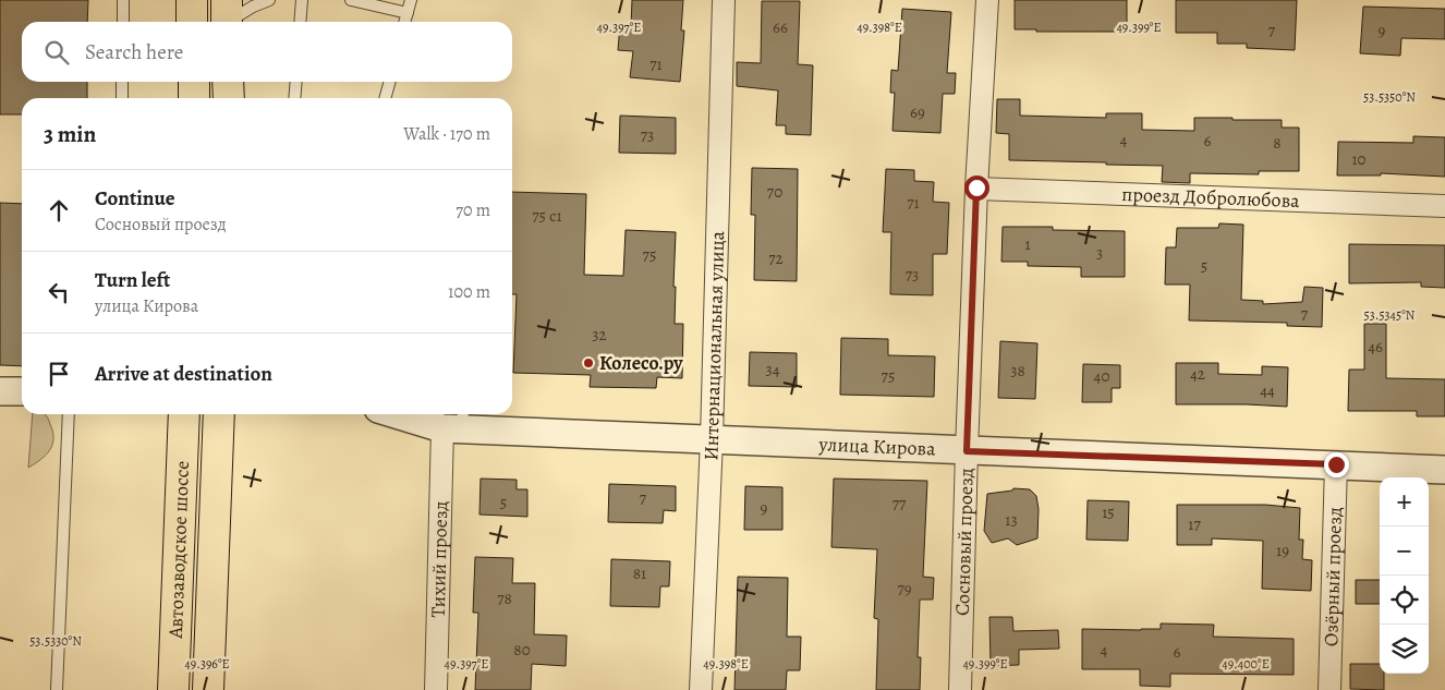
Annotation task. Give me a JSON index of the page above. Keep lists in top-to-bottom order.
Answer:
{
  "streets": {
    "main road": ["Автозаводское шоссе"],
    "street": [
      "проезд Добролюбова",
      "Интернациональная улица",
      "улица Кирова",
      "Сосновый проезд",
      "Тихий проезд",
      "Озёрный проезд"
    ]
  },
  "crossings": [
    ["проезд Добролюбова", "Сосновый проезд"],
    ["Интернациональная улица", "улица Кирова"],
    ["улица Кирова", "Сосновый проезд"],
    ["улица Кирова", "Тихий проезд"],
    ["улица Кирова", "Озёрный проезд"]
  ],
  "places": ["Колесо.ру"],
  "house_numbers": [
    "66",
    "7",
    "9",
    "71",
    "69",
    "73",
    "4",
    "6",
    "8",
    "10",
    "70",
    "71",
    "75 с1",
    "1",
    "3",
    "75",
    "72",
    "5",
    "73",
    "7",
    "32",
    "46",
    "34",
    "38",
    "42",
    "75",
    "40",
    "44",
    "7",
    "5",
    "77",
    "9",
    "15",
    "13",
    "17",
    "19",
    "81",
    "79",
    "78",
    "80",
    "4",
    "6"
  ],
  "page": {
    "search": "Search here",
    "heading": ["3 min", "Walk · 170 m"],
    "list": [
      ["Continue", "Сосновый проезд", "70 m"],
      ["Turn left", "улица Кирова", "100 m"],
      "Arrive at destination"
    ],
    "map_buttons": ["+", "−"]
  },
  "coordinates": [
    "49.397°E",
    "49.398°E",
    "49.399°E",
    "53.5350°N",
    "53.5345°N",
    "53.5330°N",
    "49.396°E",
    "49.400°E"
  ]
}
